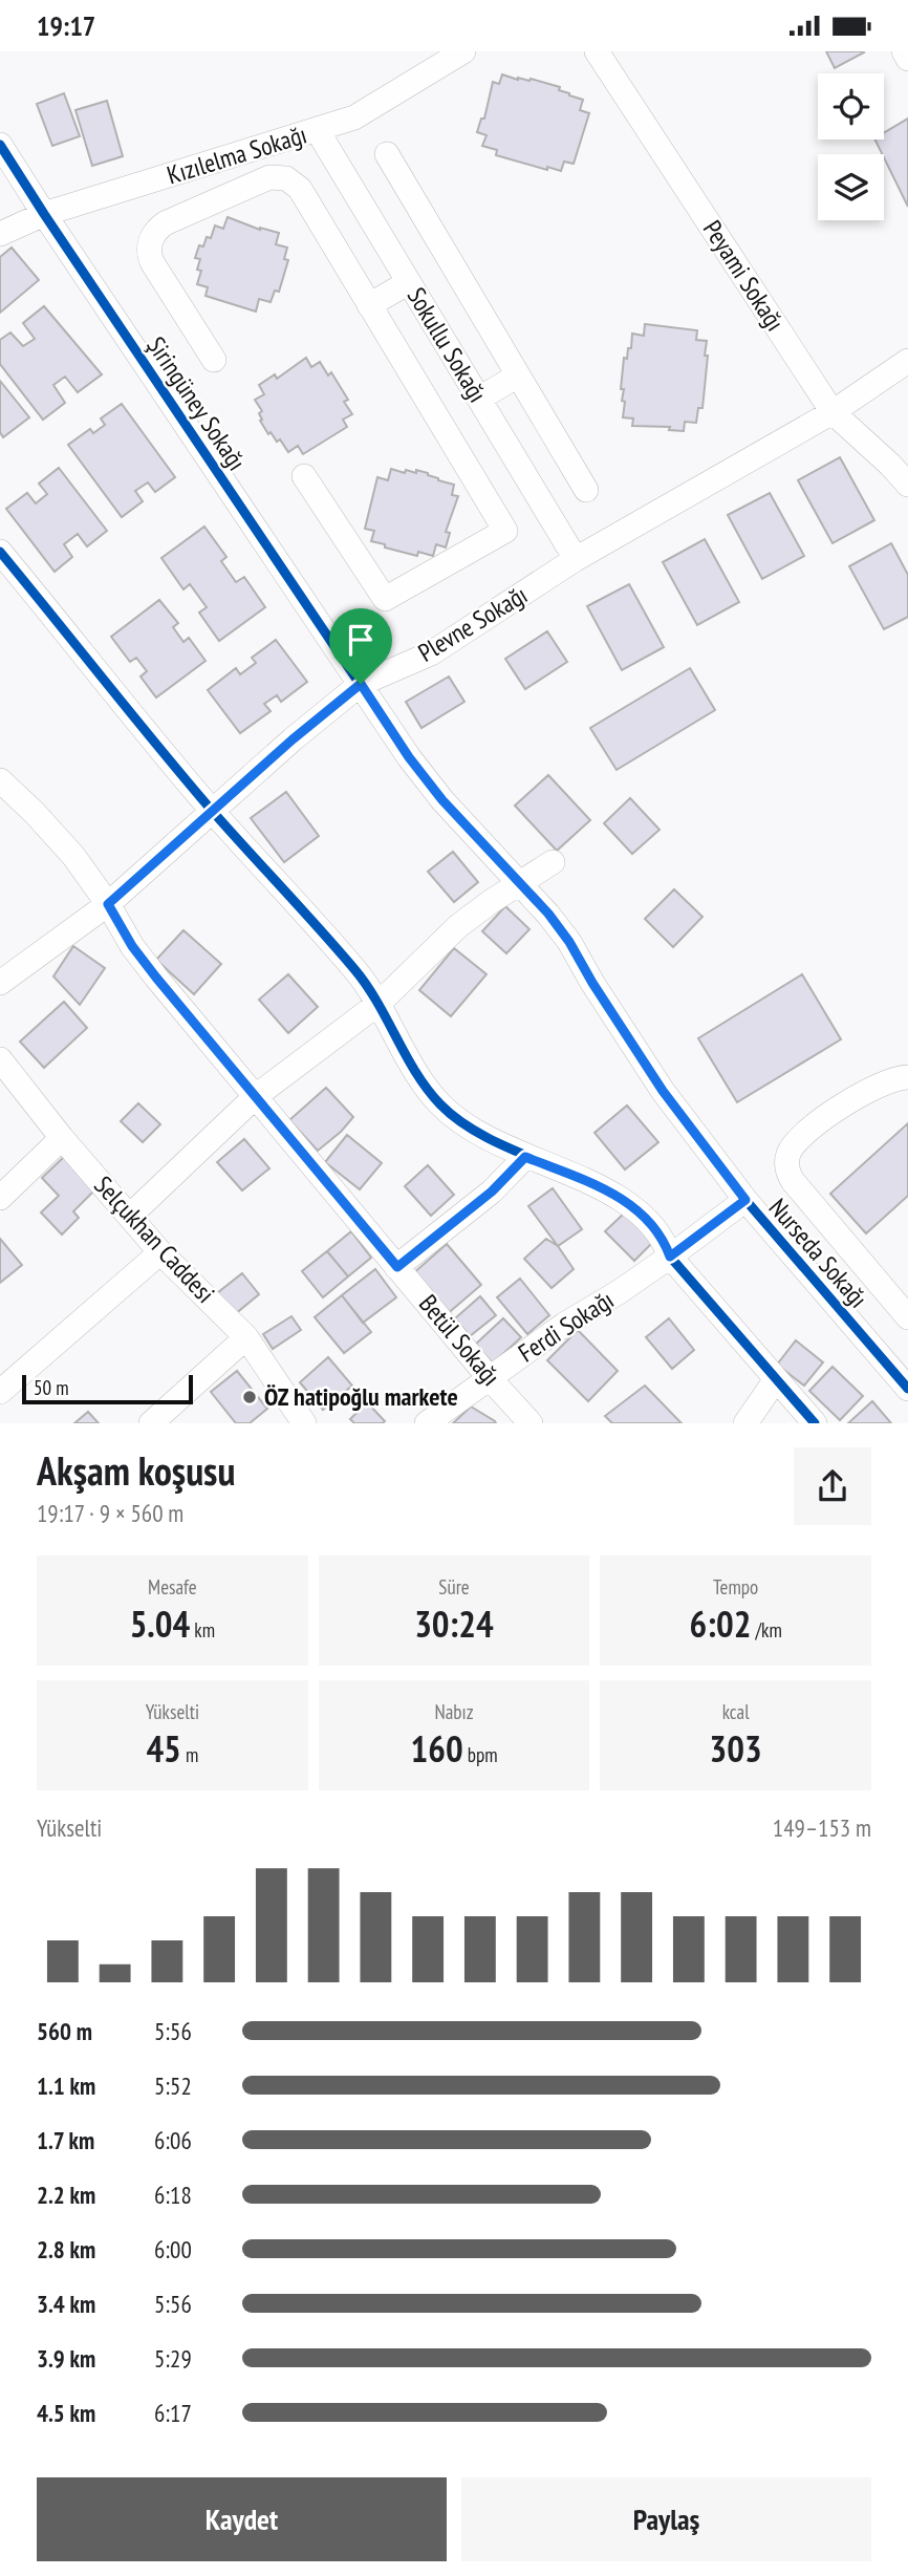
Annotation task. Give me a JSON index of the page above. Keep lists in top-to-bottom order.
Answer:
{
  "streets": {
    "street": [
      "Kızılelma Sokağı",
      "Peyami Sokağı",
      "Sokullu Sokağı",
      "Şiringüney Sokağı",
      "Plevne Sokağı",
      "Selçukhan Caddesi",
      "Nurseda Sokağı",
      "Ferdi Sokağı",
      "Betül Sokağı"
    ]
  },
  "crossings": [
    ["Kızılelma Sokağı", "Sokullu Sokağı"],
    ["Kızılelma Sokağı", "Şiringüney Sokağı"],
    ["Peyami Sokağı", "Plevne Sokağı"],
    ["Sokullu Sokağı", "Plevne Sokağı"],
    ["Şiringüney Sokağı", "Plevne Sokağı"],
    ["Şiringüney Sokağı", "Nurseda Sokağı"],
    ["Plevne Sokağı", "Nurseda Sokağı"],
    ["Plevne Sokağı", "Betül Sokağı"],
    ["Nurseda Sokağı", "Ferdi Sokağı"],
    ["Ferdi Sokağı", "Betül Sokağı"]
  ],
  "places": ["ÖZ hatipoğlu markete"],
  "scale_bar": "50 m",
  "page": {
    "status": "19:17",
    "scale": "50 m",
    "heading": ["Akşam koşusu", "19:17 · 9 × 560 m"],
    "stats": [
      ["Mesafe", "5.04 km"],
      ["Süre", "30:24"],
      ["Tempo", "6:02 /km"],
      ["Yükselti", "45 m"],
      ["Nabız", "160 bpm"],
      ["kcal", "303"]
    ],
    "chart": ["Yükselti", "149–153 m"],
    "list": [
      {
        "name": "560 m",
        "note": "5:56"
      },
      {
        "name": "1.1 km",
        "note": "5:52"
      },
      {
        "name": "1.7 km",
        "note": "6:06"
      },
      {
        "name": "2.2 km",
        "note": "6:18"
      },
      {
        "name": "2.8 km",
        "note": "6:00"
      },
      {
        "name": "3.4 km",
        "note": "5:56"
      },
      {
        "name": "3.9 km",
        "note": "5:29"
      },
      {
        "name": "4.5 km",
        "note": "6:17"
      }
    ],
    "buttons": ["Kaydet", "Paylaş"]
  }
}
